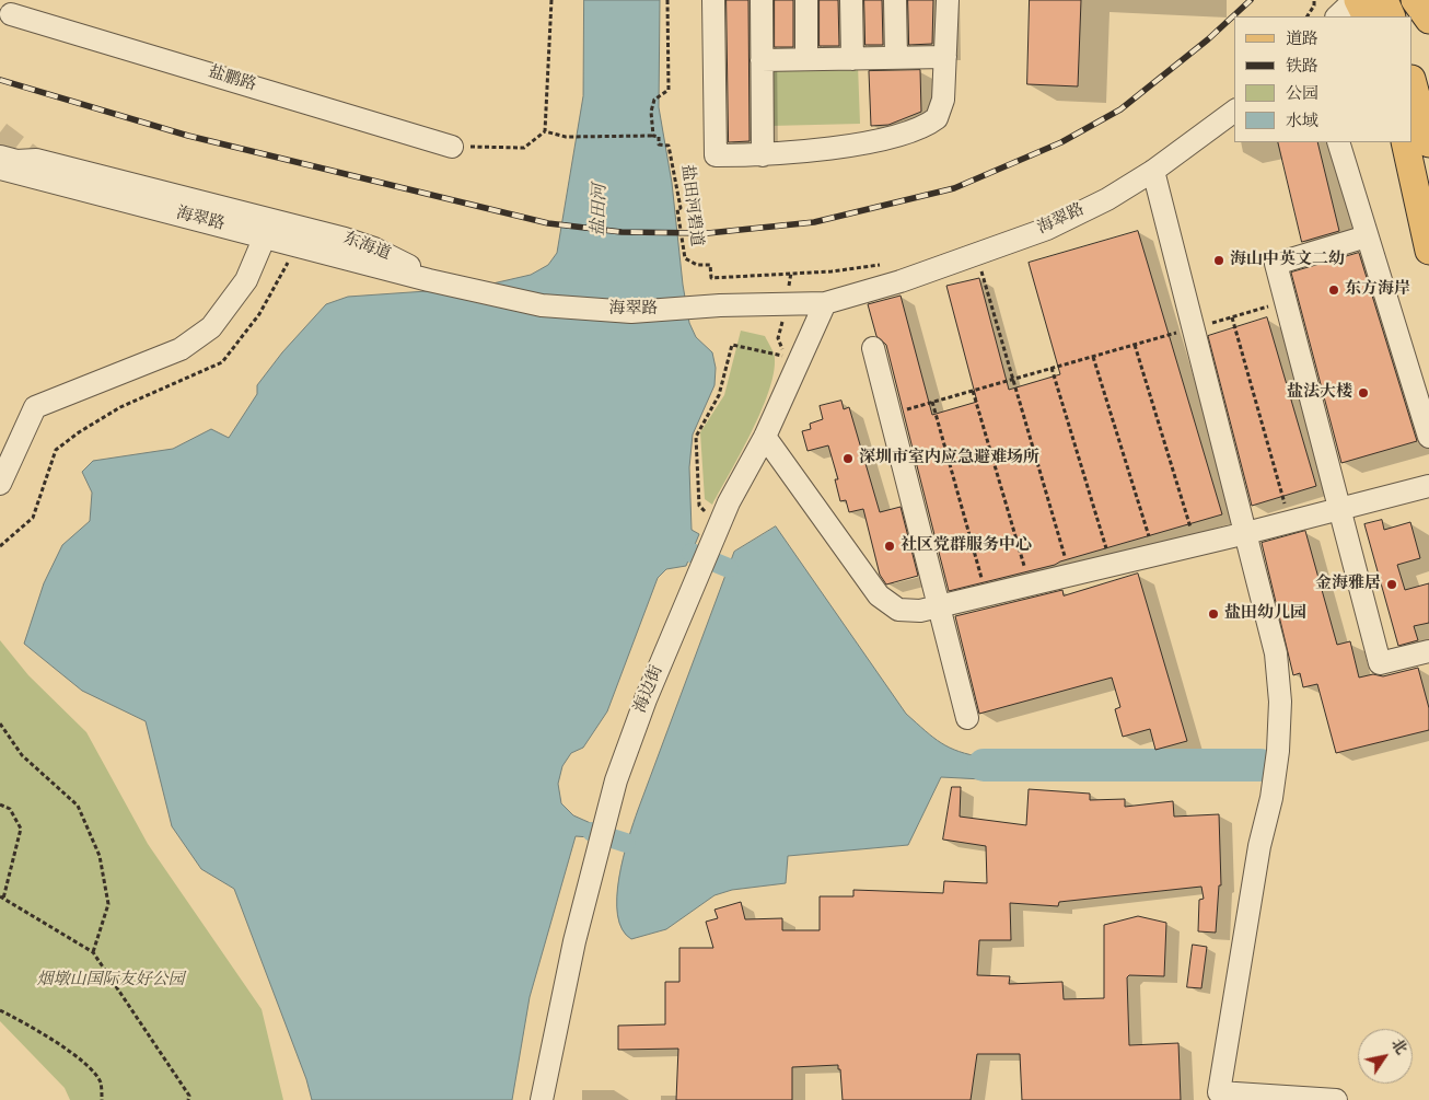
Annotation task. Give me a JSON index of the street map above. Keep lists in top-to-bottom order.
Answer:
{
  "streets": {
    "street": ["盐鹏路", "海翠路", "海边街"],
    "path": ["盐田河碧道"]
  },
  "crossings": [
    ["海翠路", "海边街"]
  ],
  "water": ["盐田河"],
  "parks": ["烟墩山国际友好公园"],
  "places": [
    "海山中英文二幼",
    "东方海岸",
    "盐法大楼",
    "深圳市室内应急避难场所",
    "社区党群服务中心",
    "金海雅居",
    "盐田幼儿园"
  ],
  "legend": [
    "道路",
    "铁路",
    "公园",
    "水域"
  ],
  "north": "top right"
}
